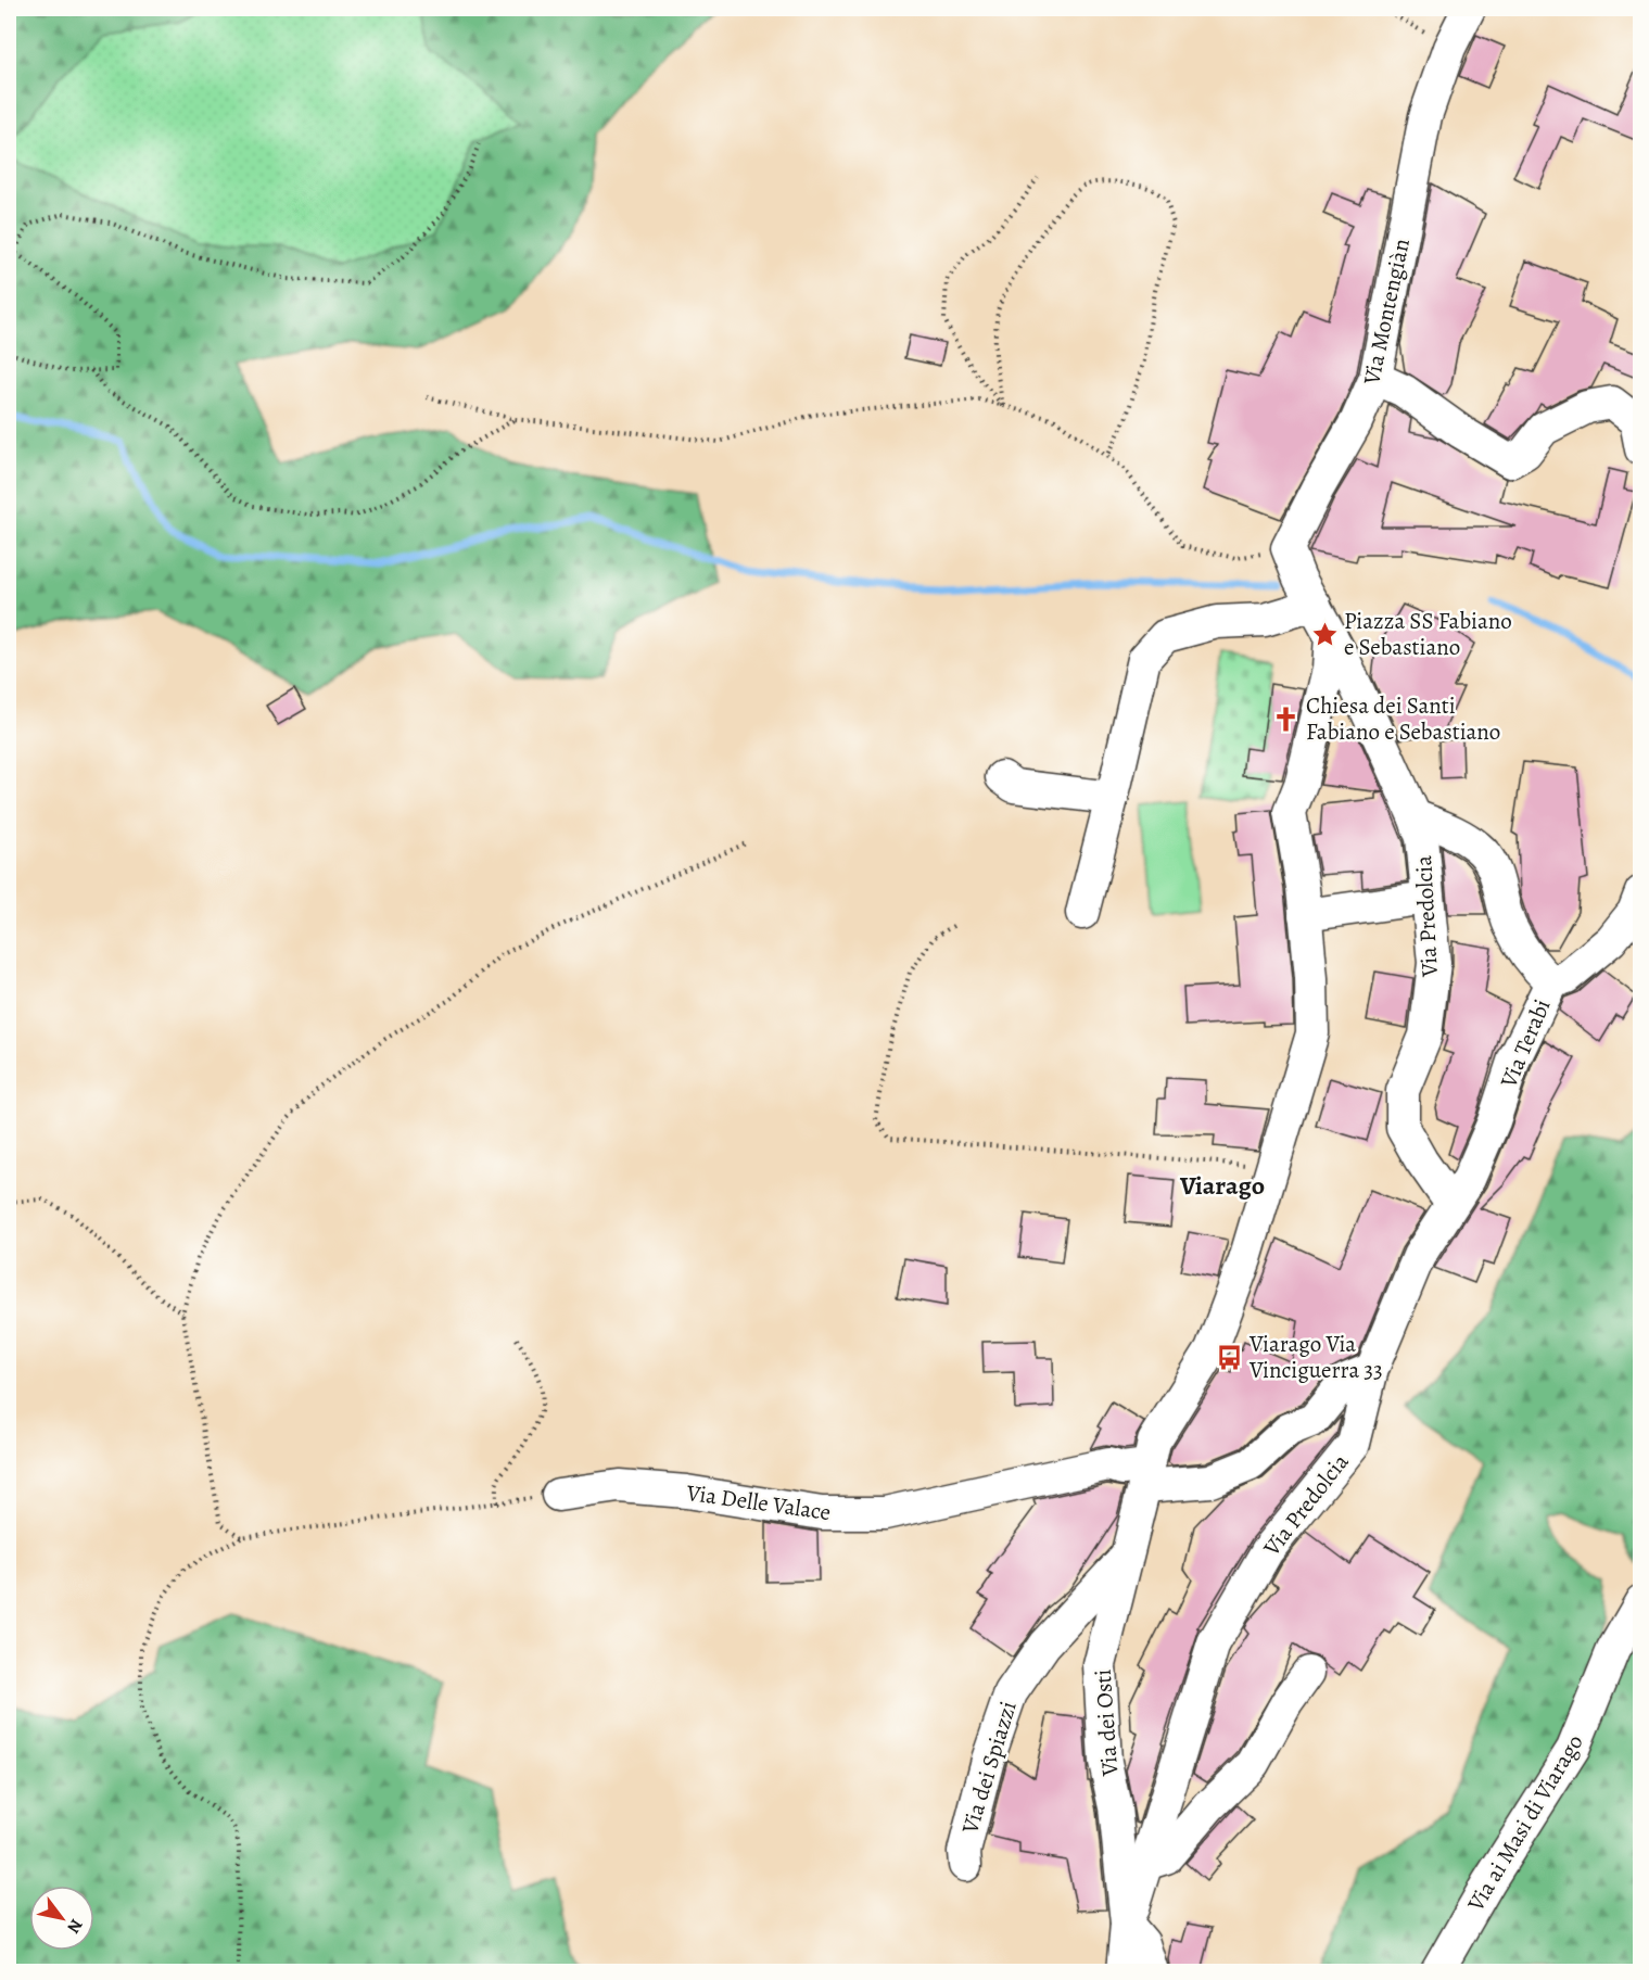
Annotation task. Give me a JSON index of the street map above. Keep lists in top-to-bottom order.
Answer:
{
  "streets": {
    "street": [
      "Via Montengiàn",
      "Via Predolcia",
      "Via Terabi",
      "Via Delle Valace",
      "Via dei Osti",
      "Via dei Spiazzi",
      "Via ai Masi di Viarago"
    ]
  },
  "crossings": [
    ["Via Predolcia", "Via Terabi"],
    ["Via Predolcia", "Via Delle Valace"],
    ["Via Predolcia", "Via dei Osti"],
    ["Via Delle Valace", "Via dei Osti"],
    ["Via dei Osti", "Via dei Spiazzi"]
  ],
  "districts": ["Viarago"],
  "places": {
    "place": ["Piazza SS Fabiano e Sebastiano"],
    "church": ["Chiesa dei Santi Fabiano e Sebastiano"],
    "bus stop": ["Viarago Via Vinciguerra 33"]
  },
  "north": "bottom right"
}
